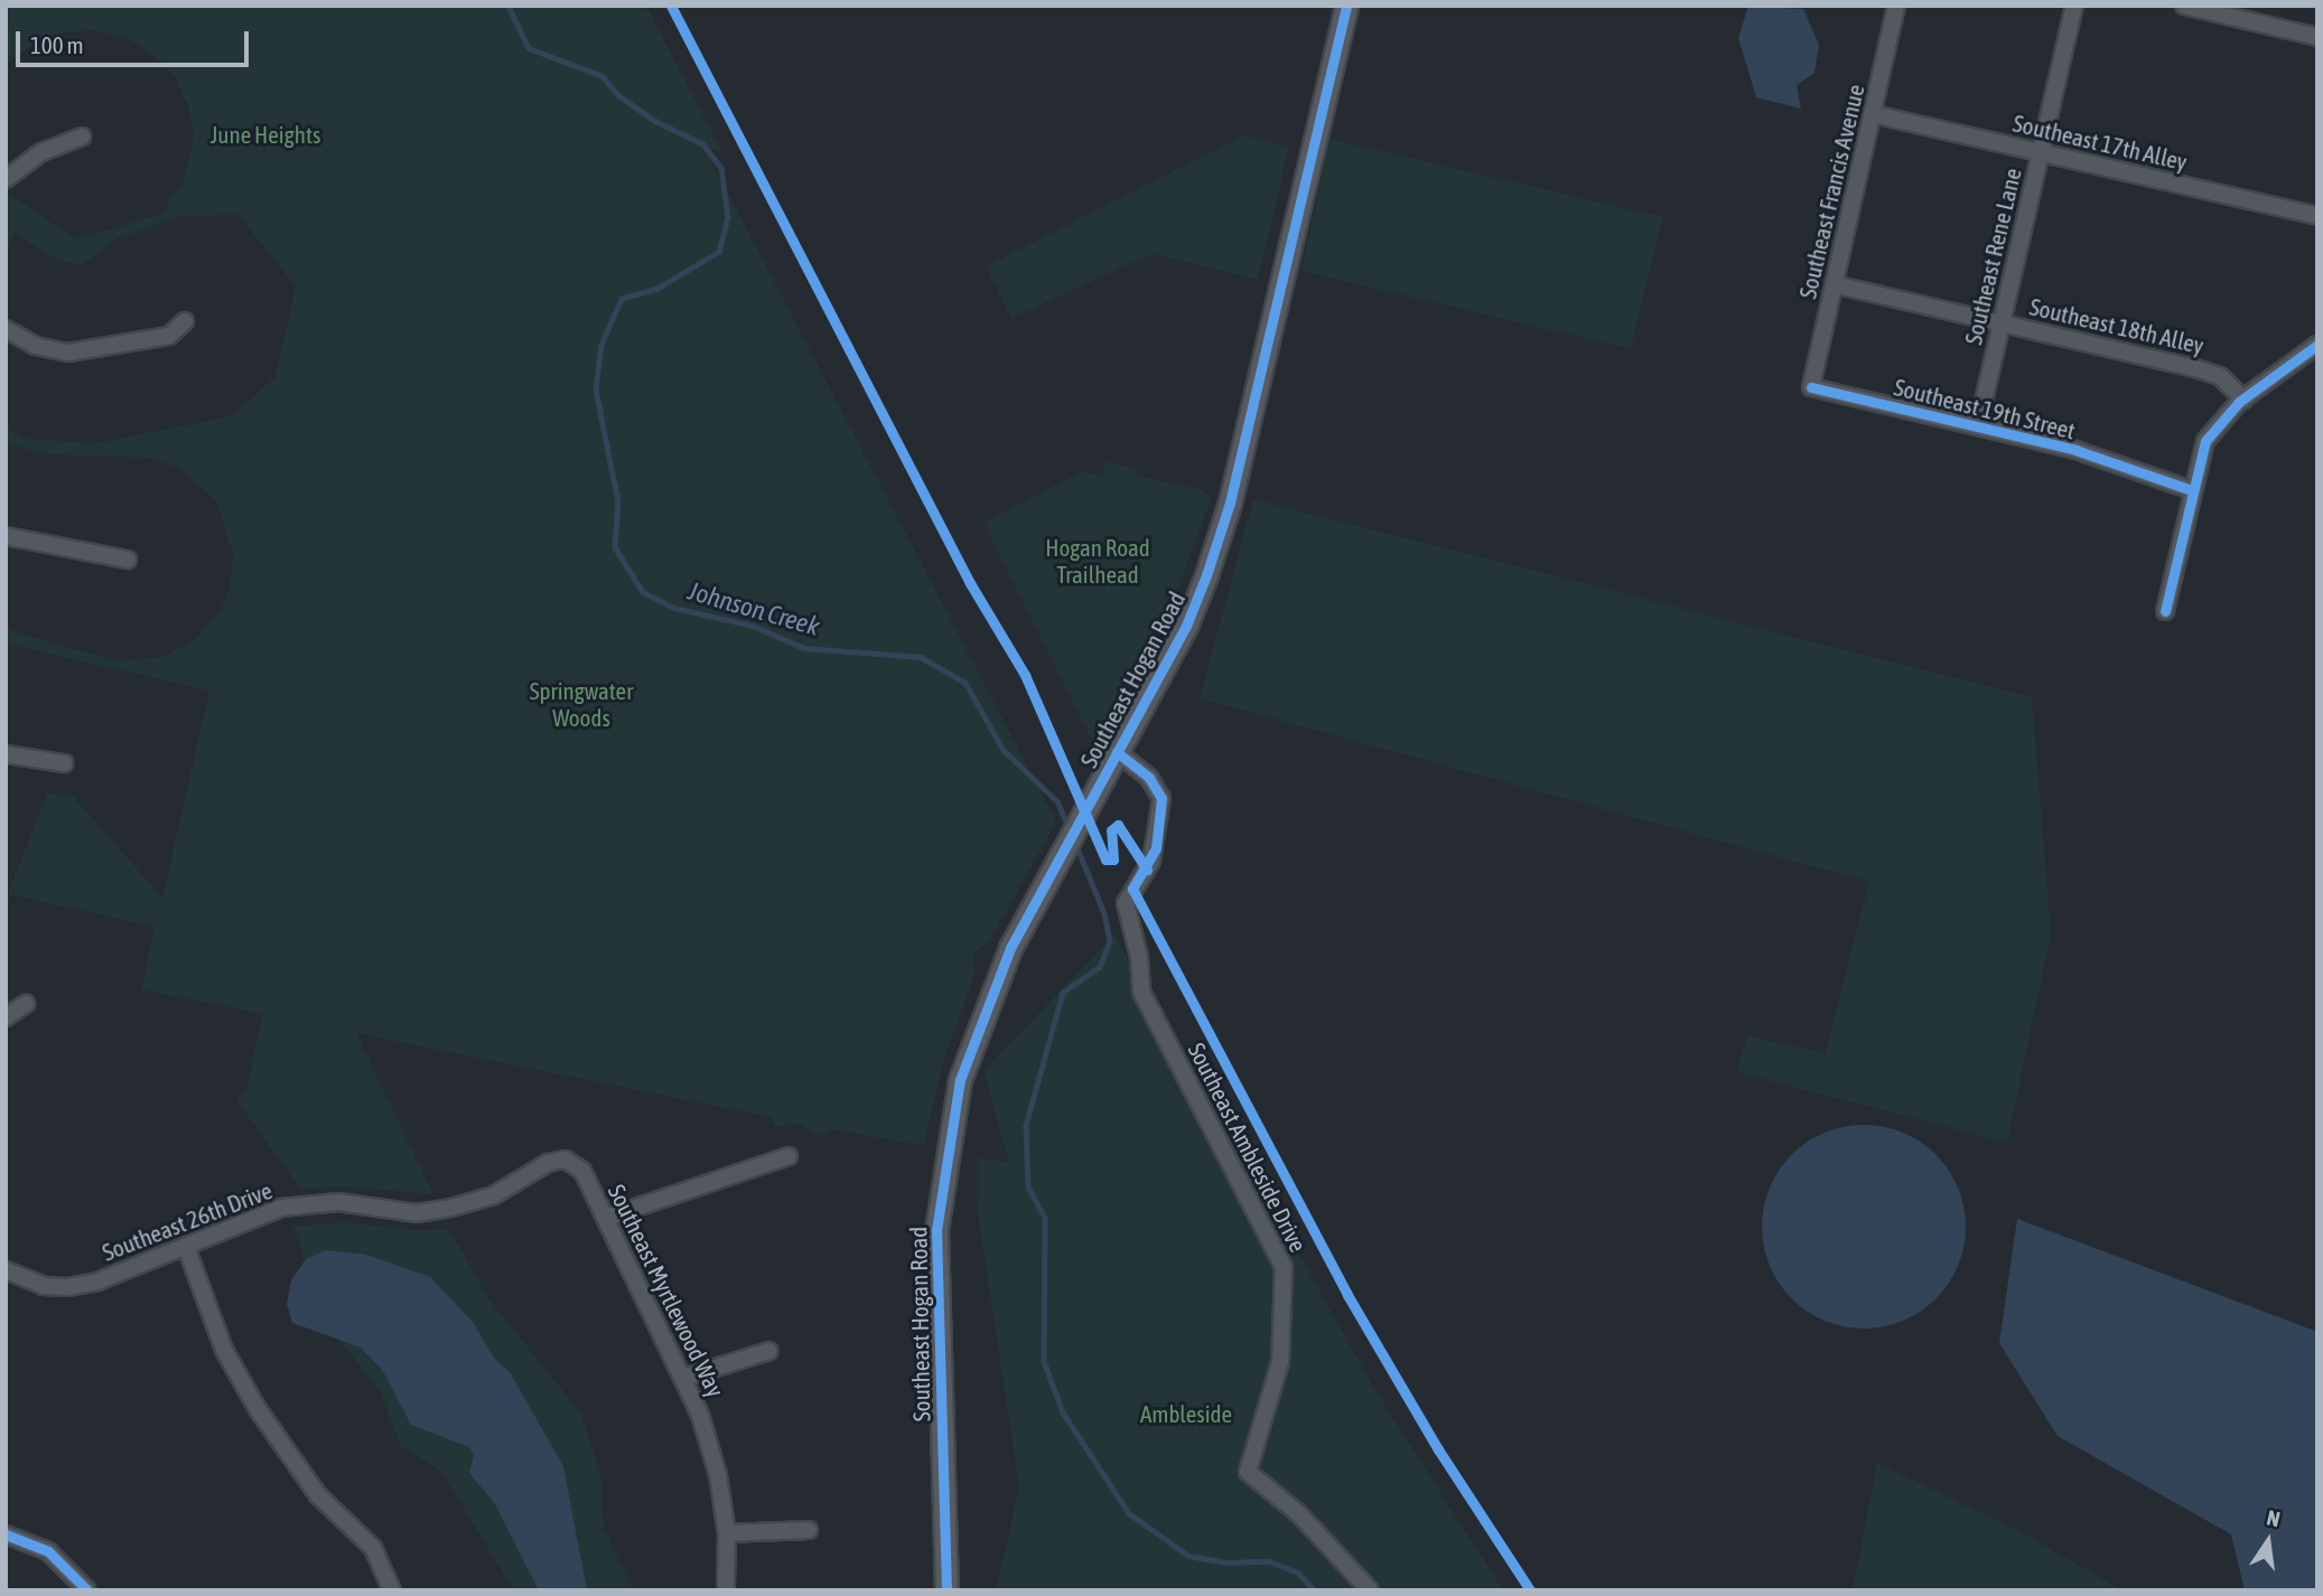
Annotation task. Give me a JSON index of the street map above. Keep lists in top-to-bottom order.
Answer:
{
  "streets": {
    "main road": ["Southeast Hogan Road"],
    "street": [
      "Southeast 17th Alley",
      "Southeast Francis Avenue",
      "Southeast Rene Lane",
      "Southeast 18th Alley",
      "Southeast 19th Street",
      "Southeast Ambleside Drive",
      "Southeast 26th Drive",
      "Southeast Myrtlewood Way"
    ]
  },
  "crossings": [
    ["Southeast 17th Alley", "Southeast Francis Avenue"],
    ["Southeast 17th Alley", "Southeast Rene Lane"],
    ["Southeast Francis Avenue", "Southeast 18th Alley"],
    ["Southeast Francis Avenue", "Southeast 19th Street"],
    ["Southeast Rene Lane", "Southeast 18th Alley"],
    ["Southeast Rene Lane", "Southeast 19th Street"],
    ["Southeast Hogan Road", "Southeast Ambleside Drive"],
    ["Southeast 26th Drive", "Southeast Myrtlewood Way"]
  ],
  "water": ["Johnson Creek"],
  "parks": [
    "June Heights",
    "Hogan Road Trailhead",
    "Springwater Woods",
    "Ambleside"
  ],
  "scale_bar": "100 m",
  "north": "top"
}
